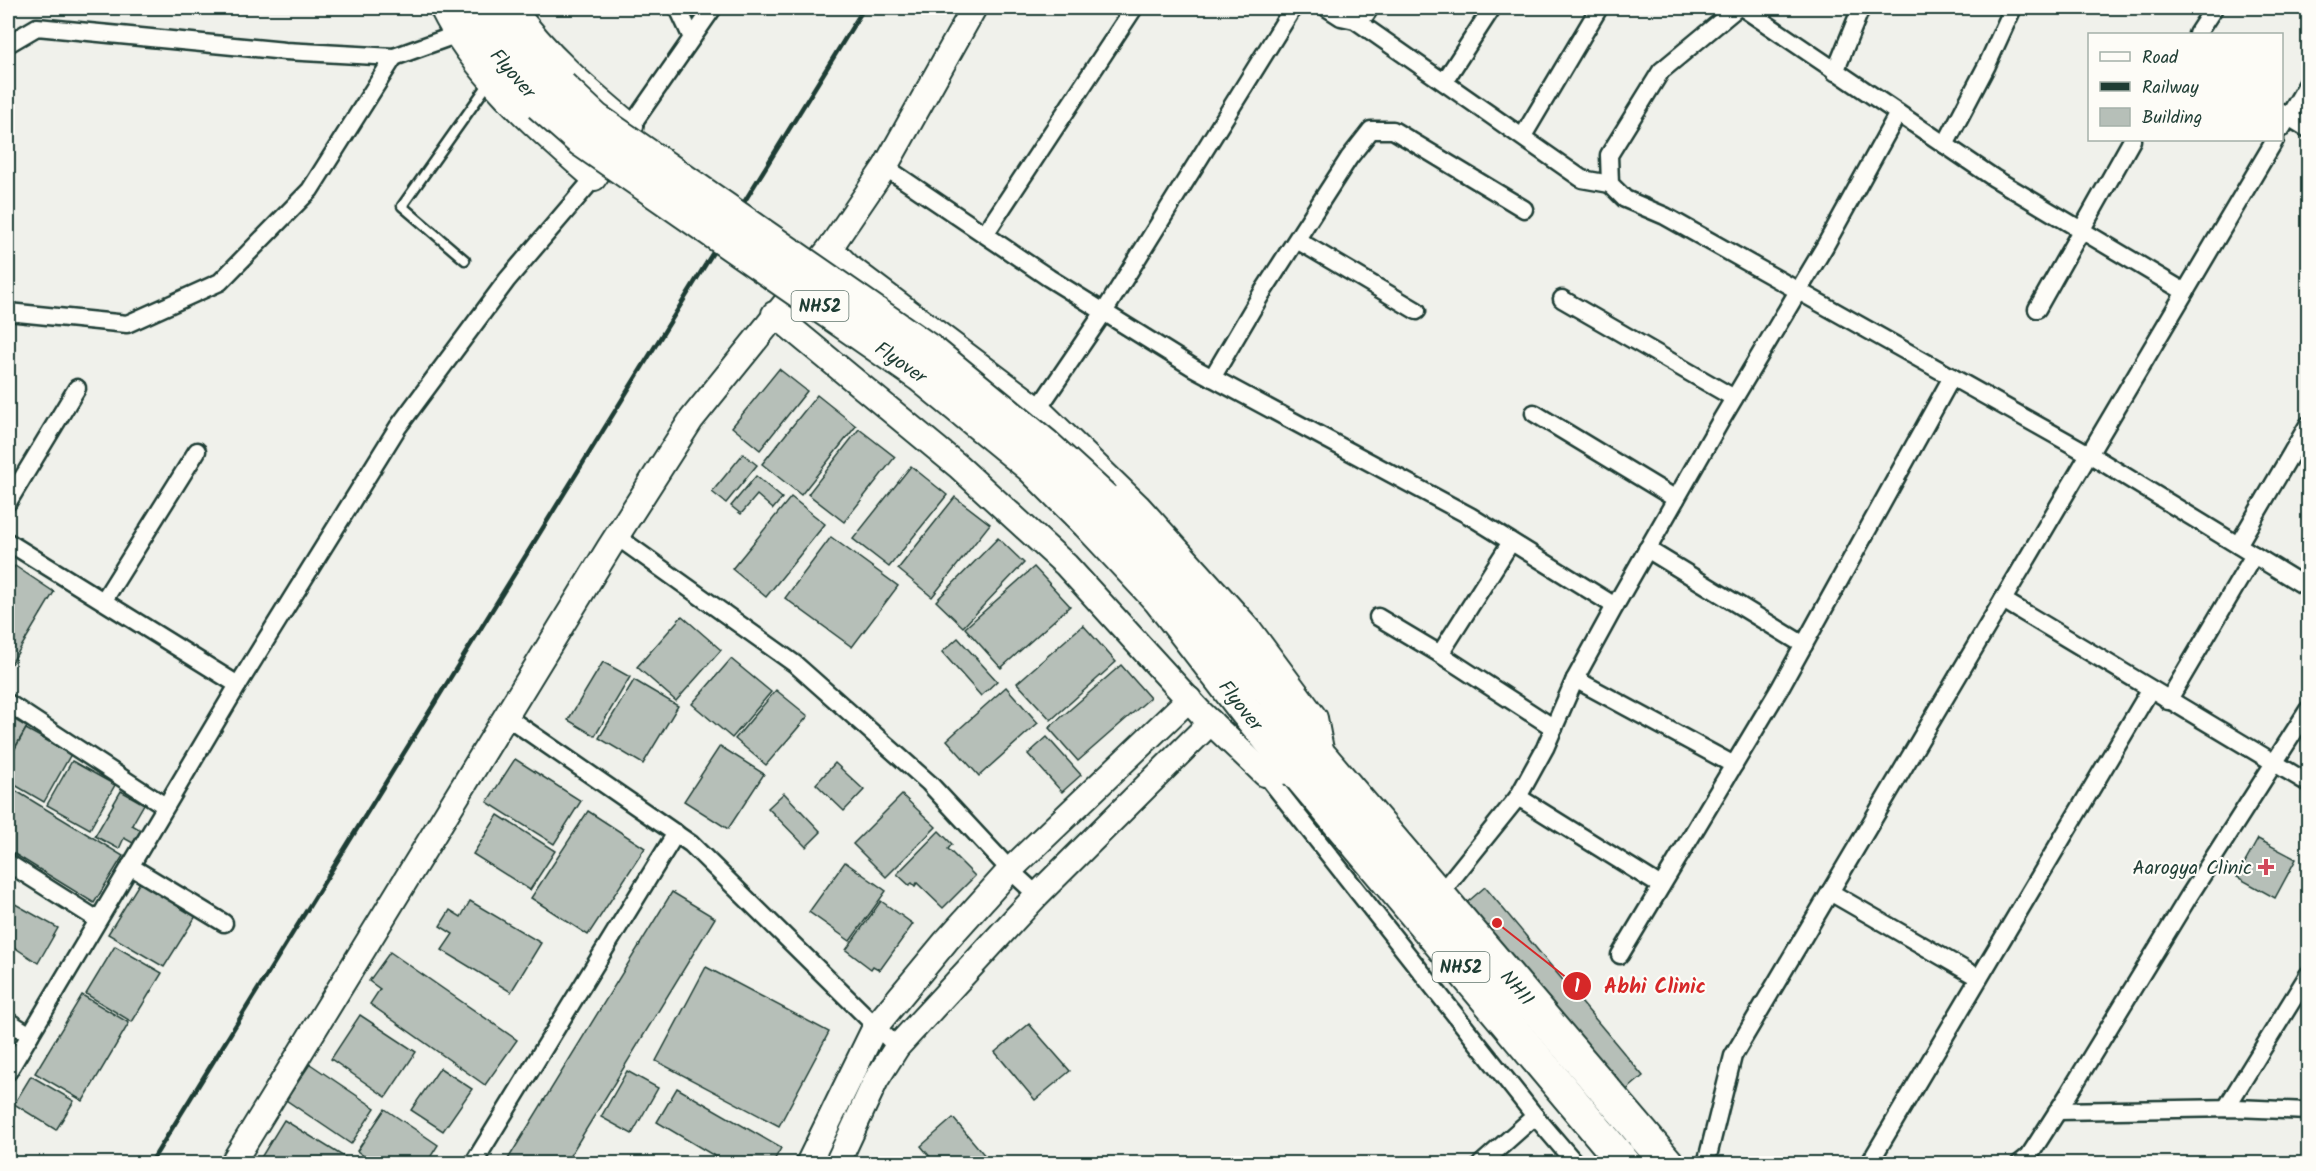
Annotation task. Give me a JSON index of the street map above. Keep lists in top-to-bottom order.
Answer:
{
  "streets": {
    "highway": ["Flyover", "NH52", "NH11"]
  },
  "crossings": [
    ["Flyover", "NH52"],
    ["Flyover", "NH11"],
    ["NH52", "NH11"]
  ],
  "places": {
    "health": ["Aarogya Clinic"],
    "other": ["Abhi Clinic"]
  },
  "legend": ["Road", "Railway", "Building"]
}
